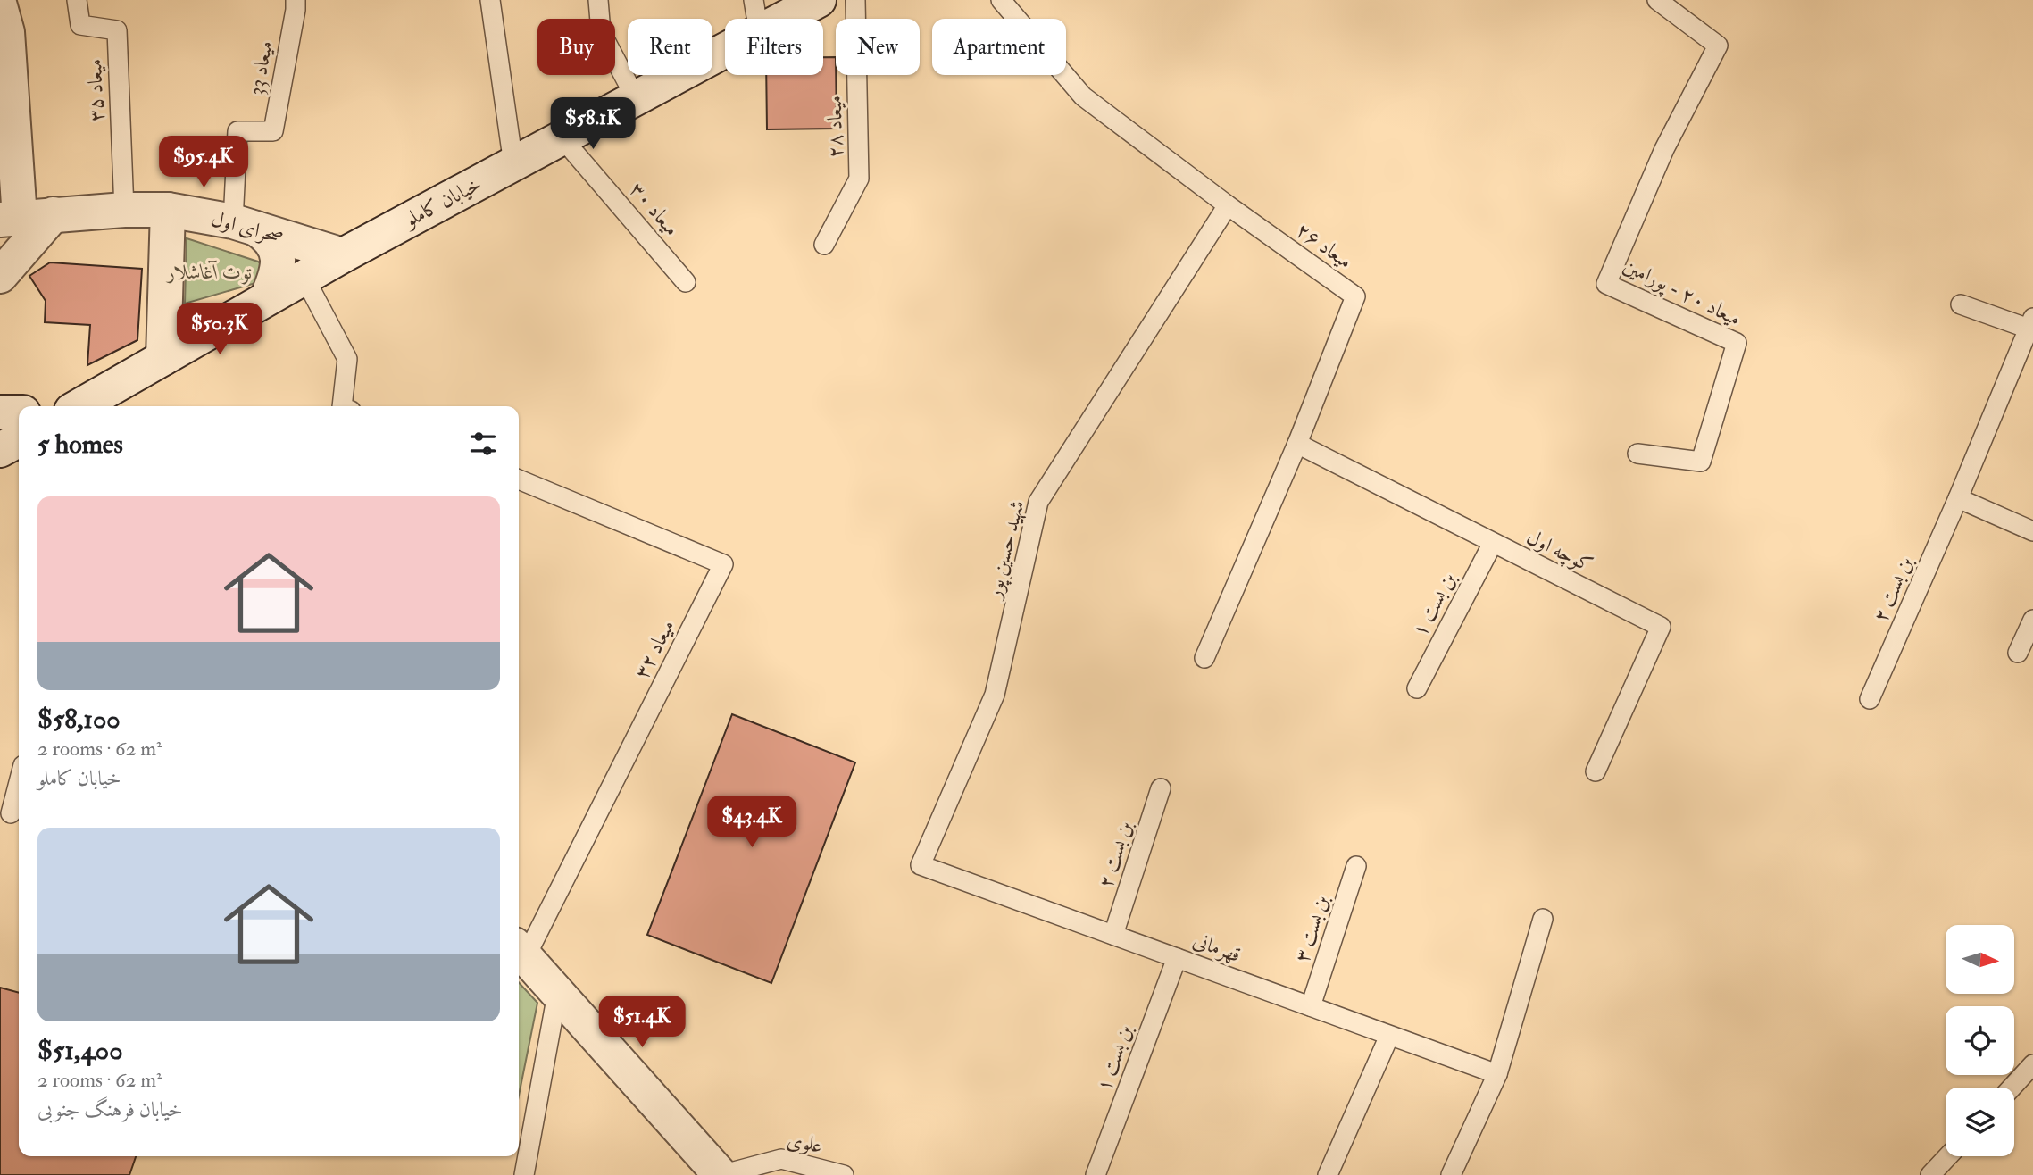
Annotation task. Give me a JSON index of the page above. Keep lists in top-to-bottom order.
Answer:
{
  "streets": {
    "street": ["خیابان کاملو", "صحرای اول"],
    "lane": [
      "میعاد 33",
      "میعاد ۳۵",
      "میعاد ۲۸",
      "میعاد ۳۰",
      "میعاد ۲۶",
      "میعاد ۲۰ - پورامین",
      "شهید حسین پور",
      "کوچه اول",
      "بن بست ۲",
      "بن بست ۱",
      "میعاد ۳۲",
      "بن بست ۳",
      "قهرمانی",
      "علوی"
    ]
  },
  "crossings": [
    ["میعاد 33", "صحرای اول"],
    ["میعاد ۳۵", "صحرای اول"],
    ["خیابان کاملو", "میعاد ۳۰"],
    ["خیابان کاملو", "صحرای اول"],
    ["میعاد ۲۶", "شهید حسین پور"],
    ["میعاد ۲۶", "کوچه اول"],
    ["شهید حسین پور", "قهرمانی"],
    ["کوچه اول", "بن بست ۱"],
    ["بن بست ۲", "قهرمانی"],
    ["بن بست ۱", "قهرمانی"],
    ["بن بست ۳", "قهرمانی"]
  ],
  "parks": ["توت آغاشلار"],
  "north": "right",
  "page": {
    "chip": [
      "Buy",
      "Rent",
      "Filters",
      "New",
      "Apartment"
    ],
    "price": [
      "$58.1K",
      "$95.4K",
      "$50.3K",
      "$43.4K",
      "$51.4K"
    ],
    "heading": "5 homes",
    "list": [
      {
        "name": "$58,100",
        "note": "2 rooms · 62 m² · خیابان کاملو"
      },
      {
        "name": "$51,400",
        "note": "2 rooms · 62 m² · خیابان فرهنگ جنوبی"
      }
    ]
  }
}
